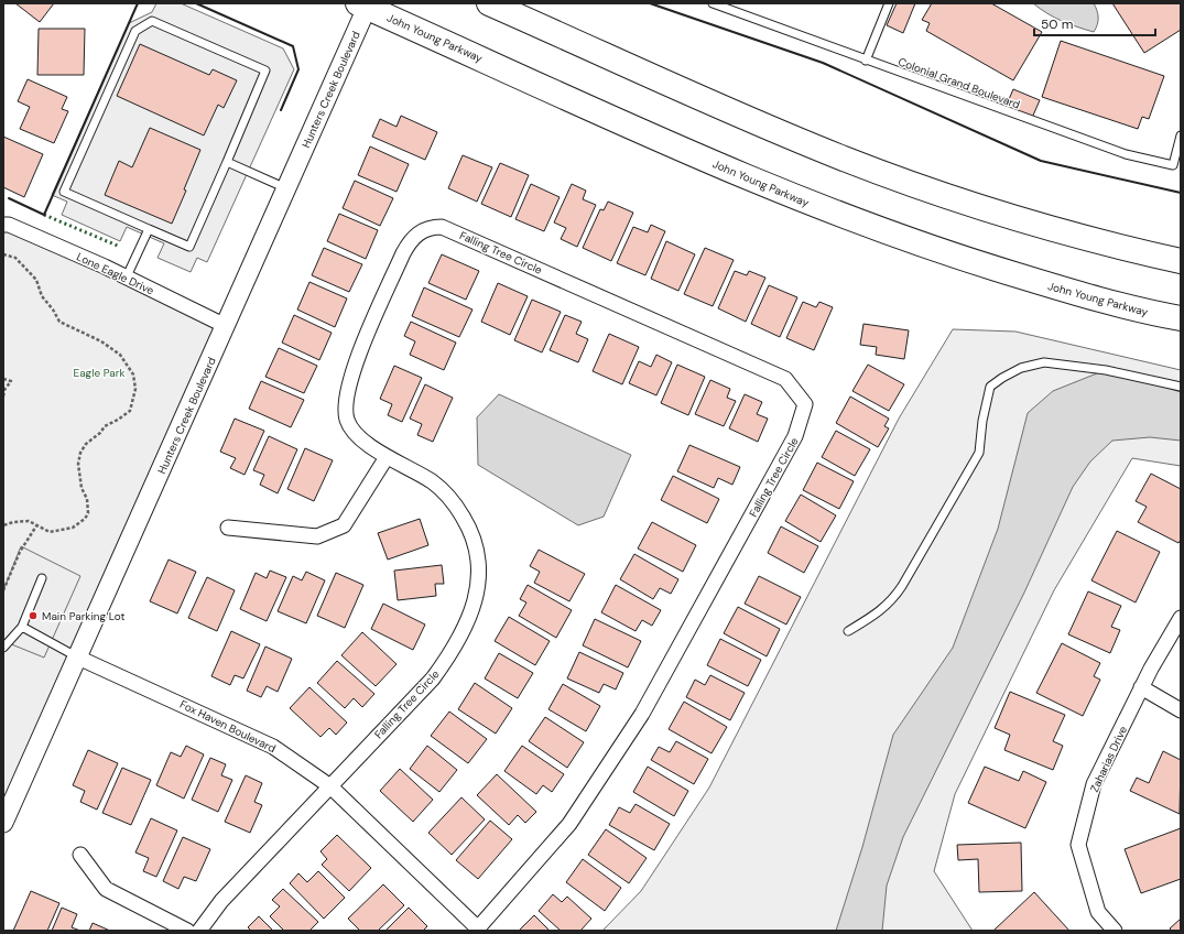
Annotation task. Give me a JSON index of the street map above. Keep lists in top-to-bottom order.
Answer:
{
  "streets": {
    "highway": ["John Young Parkway"],
    "street": [
      "Hunters Creek Boulevard",
      "Falling Tree Circle",
      "Lone Eagle Drive",
      "Fox Haven Boulevard",
      "Zaharias Drive"
    ],
    "lane": ["Colonial Grand Boulevard"]
  },
  "crossings": [
    ["John Young Parkway", "Hunters Creek Boulevard"],
    ["Hunters Creek Boulevard", "Lone Eagle Drive"],
    ["Hunters Creek Boulevard", "Fox Haven Boulevard"],
    ["Falling Tree Circle", "Fox Haven Boulevard"]
  ],
  "parks": ["Eagle Park"],
  "places": ["Main Parking Lot"],
  "scale_bar": "50 m"
}
